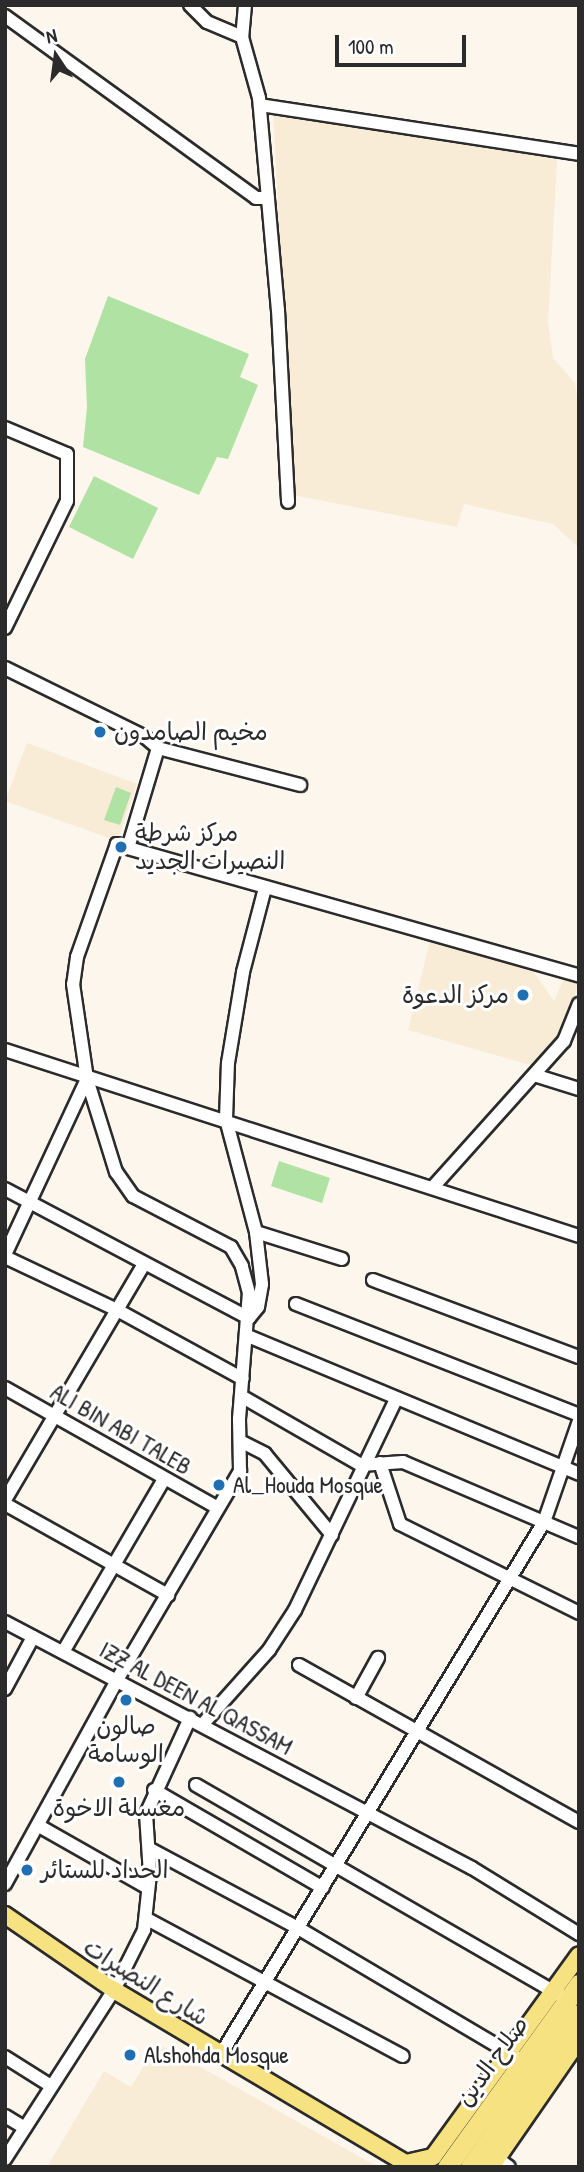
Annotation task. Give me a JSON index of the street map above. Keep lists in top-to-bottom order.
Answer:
{
  "streets": {
    "highway": ["صلاح الدين"],
    "main road": ["شارع النصيرات"],
    "street": ["ALI BIN ABI TALEB", "IZZ AL DEEN AL QASSAM"]
  },
  "places": [
    "مخيم الصامدون",
    "مركز شرطة النصيرات الجديد",
    "مركز الدعوة",
    "Al_Houda Mosque",
    "صالون الوسامة",
    "مغسلة الاخوة",
    "الحداد للستائر",
    "Alshohda Mosque"
  ],
  "scale_bar": "100 m",
  "north": "top"
}
